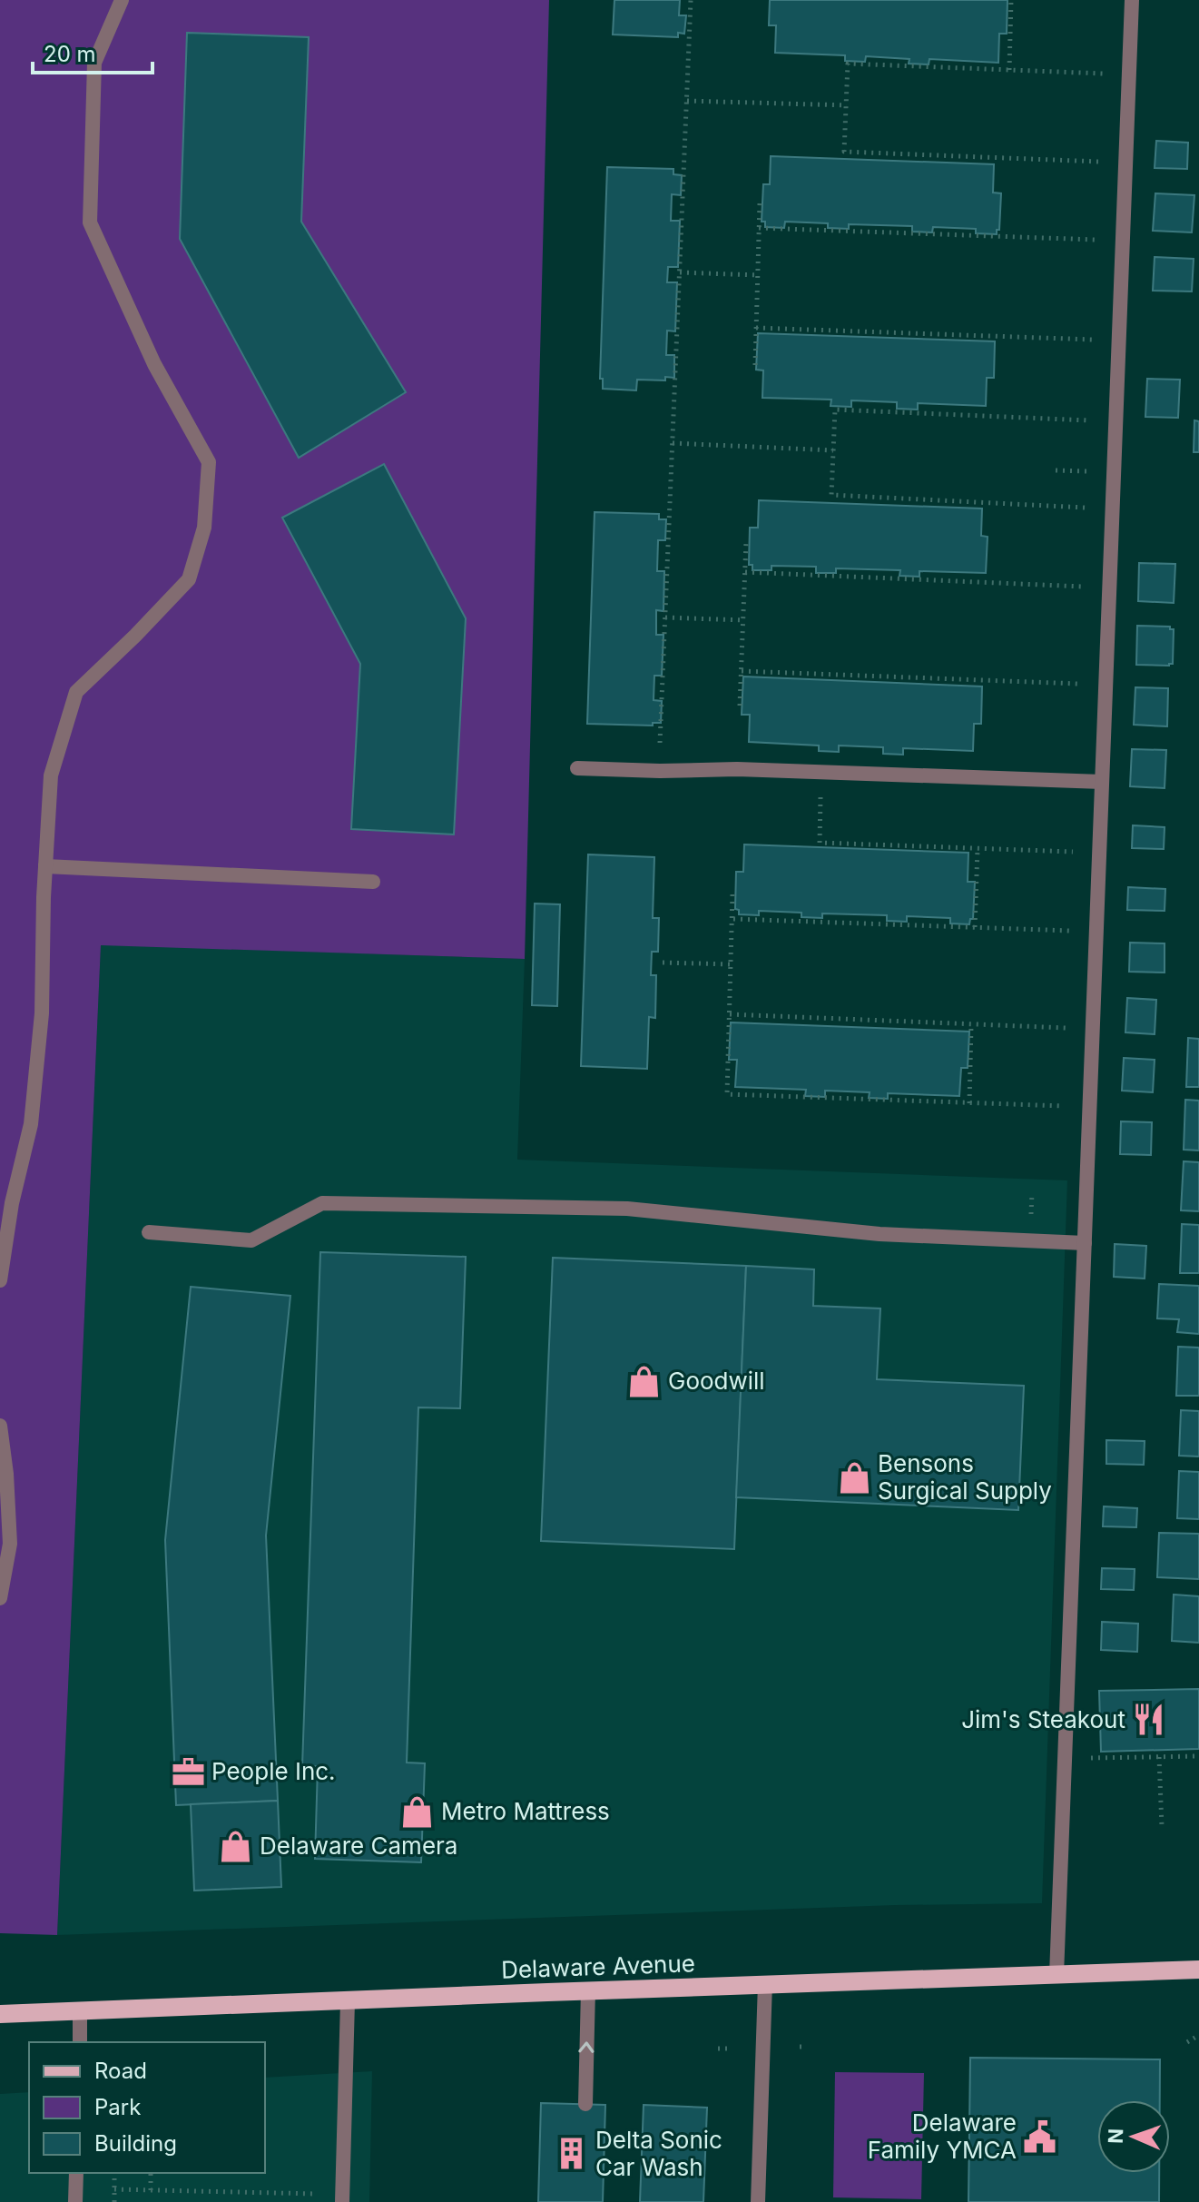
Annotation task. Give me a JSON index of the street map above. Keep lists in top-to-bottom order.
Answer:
{
  "streets": {
    "main road": ["Delaware Avenue"]
  },
  "places": {
    "shop": [
      "Goodwill",
      "Bensons Surgical Supply",
      "Metro Mattress",
      "Delaware Camera"
    ],
    "restaurant": ["Jim's Steakout"],
    "office": ["People Inc."],
    "public building": ["Delaware Family YMCA"],
    "building": ["Delta Sonic Car Wash"]
  },
  "legend": ["Road", "Park", "Building"],
  "scale_bar": "20 m",
  "north": "left"
}
